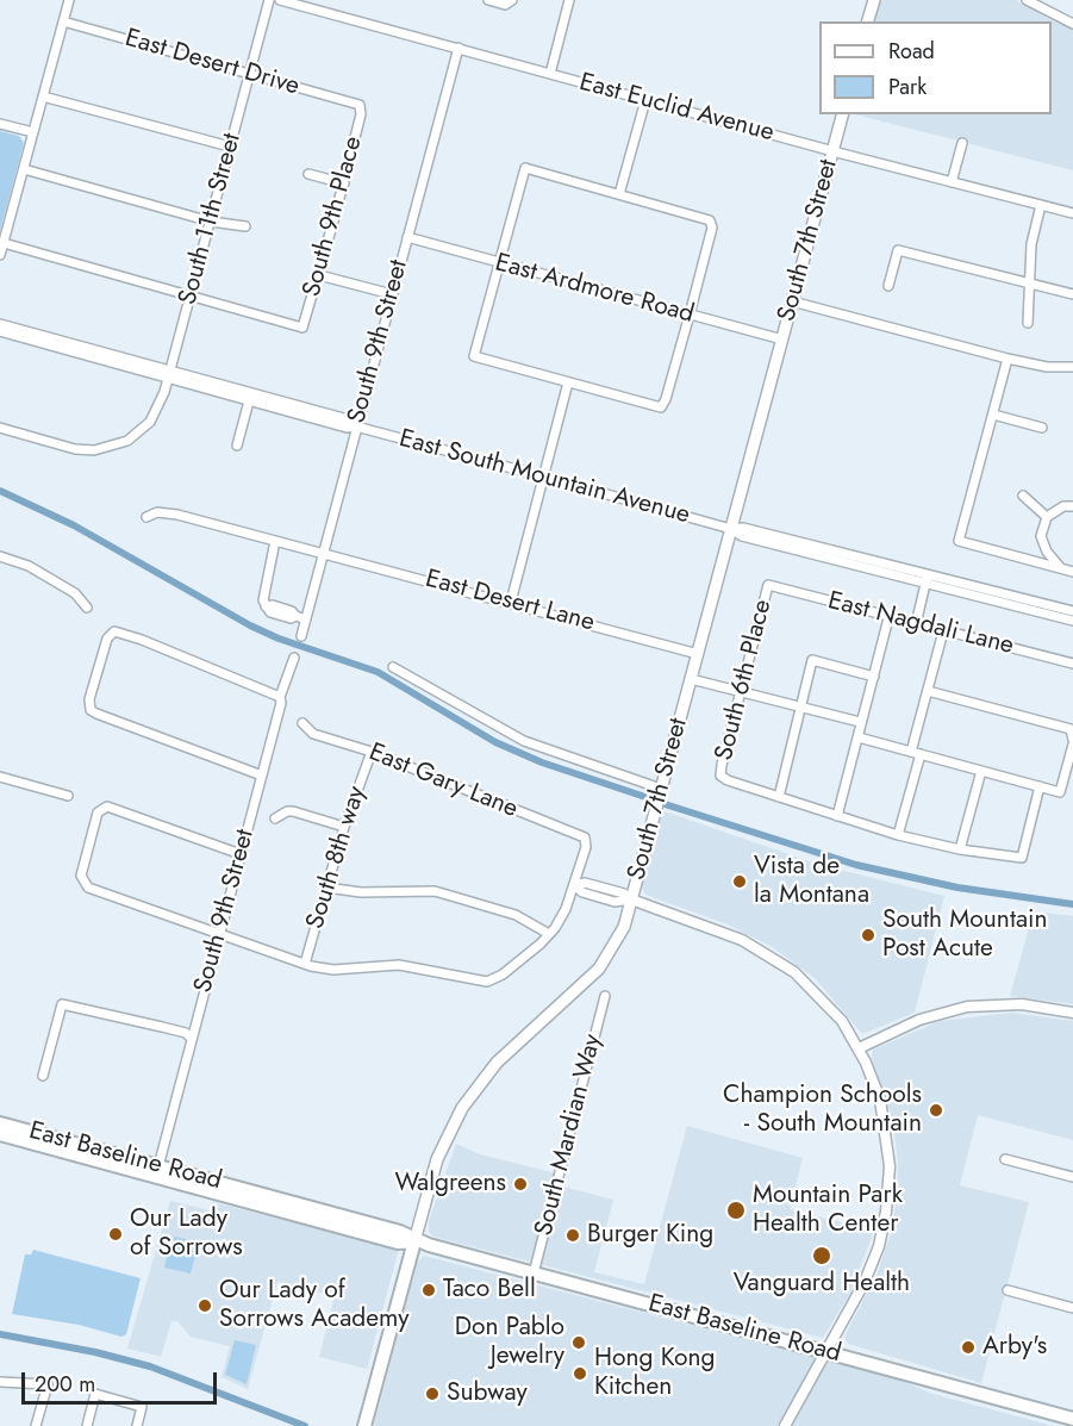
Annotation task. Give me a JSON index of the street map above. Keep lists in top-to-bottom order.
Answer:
{
  "streets": {
    "main road": ["South 7th Street", "East Baseline Road"],
    "street": [
      "East Desert Drive",
      "East Euclid Avenue",
      "South 9th Place",
      "South 11th Street",
      "East Ardmore Road",
      "South 9th Street",
      "East South Mountain Avenue",
      "East Desert Lane",
      "East Nagdali Lane",
      "South 6th Place",
      "East Gary Lane",
      "South 8th way",
      "South Mardian Way"
    ]
  },
  "crossings": [
    ["East Desert Drive", "South 9th Place"],
    ["East Desert Drive", "South 11th Street"],
    ["East Euclid Avenue", "South 7th Street"],
    ["East Euclid Avenue", "South 9th Street"],
    ["South 9th Place", "South 11th Street"],
    ["South 11th Street", "East South Mountain Avenue"],
    ["South 7th Street", "East Ardmore Road"],
    ["South 7th Street", "East South Mountain Avenue"],
    ["South 7th Street", "East Desert Lane"],
    ["South 7th Street", "East Baseline Road"],
    ["East Ardmore Road", "South 9th Street"],
    ["South 9th Street", "East South Mountain Avenue"],
    ["South 9th Street", "East Desert Lane"],
    ["South 9th Street", "East Baseline Road"],
    ["East Nagdali Lane", "South 6th Place"],
    ["East Gary Lane", "South 8th way"],
    ["South Mardian Way", "East Baseline Road"]
  ],
  "places": [
    "Vista de la Montana",
    "South Mountain Post Acute",
    "Champion Schools - South Mountain",
    "Walgreens",
    "Mountain Park Health Center",
    "Our Lady of Sorrows",
    "Burger King",
    "Vanguard Health",
    "Taco Bell",
    "Our Lady of Sorrows Academy",
    "Don Pablo Jewelry",
    "Arby's",
    "Hong Kong Kitchen",
    "Subway"
  ],
  "legend": ["Road", "Park"],
  "scale_bar": "200 m"
}
